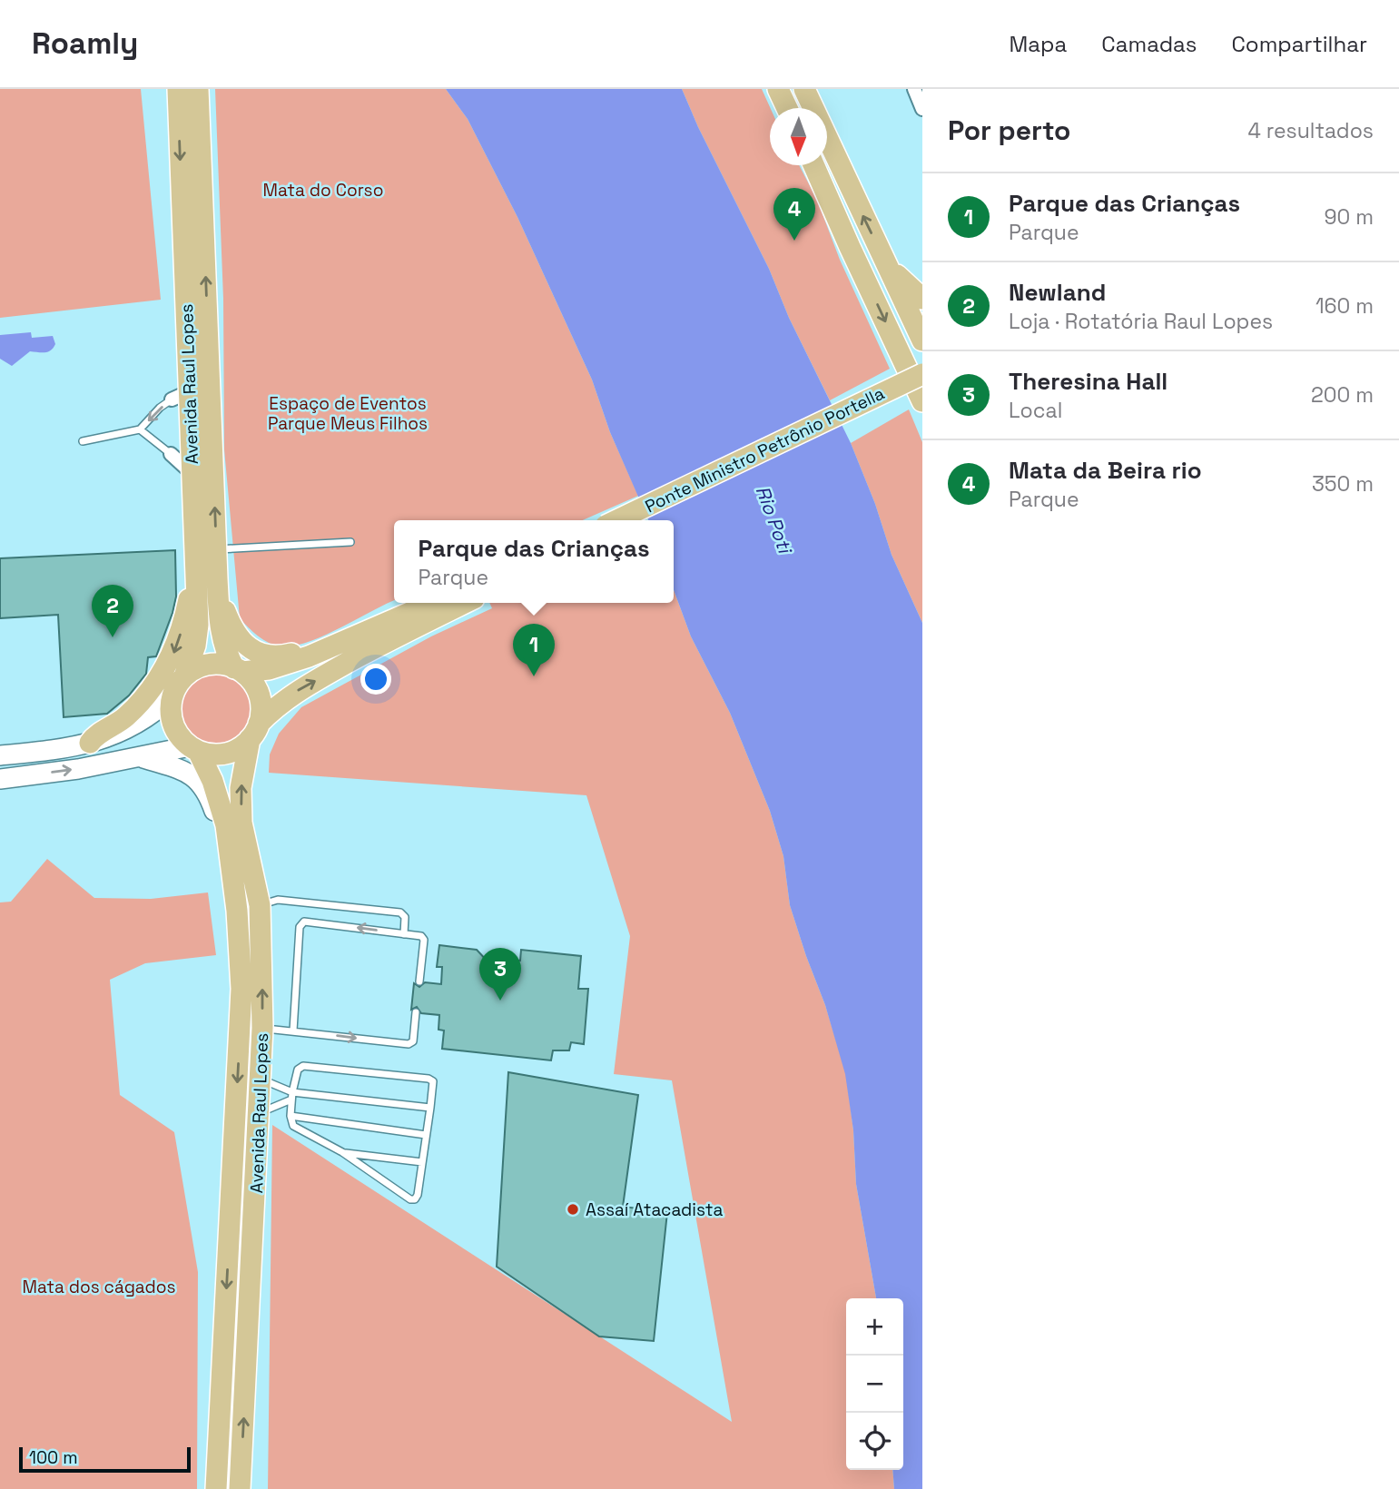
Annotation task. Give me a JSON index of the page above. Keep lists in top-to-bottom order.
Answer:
{
  "streets": {
    "main road": ["Avenida Raul Lopes", "Ponte Ministro Petrônio Portella"]
  },
  "water": ["Rio Poti"],
  "parks": ["Mata do Corso", "Espaço de Eventos Parque Meus Filhos", "Mata dos cágados"],
  "places": ["Assaí Atacadista"],
  "scale_bar": "100 m",
  "north": "bottom",
  "page": {
    "header": "Roamly",
    "nav": ["Mapa", "Camadas", "Compartilhar"],
    "heading": ["Por perto", "4 resultados"],
    "list": [
      {
        "mark": "1",
        "name": "Parque das Crianças",
        "note": "Parque",
        "value": "90 m"
      },
      {
        "mark": "2",
        "name": "Newland",
        "note": "Loja · Rotatória Raul Lopes",
        "value": "160 m"
      },
      {
        "mark": "3",
        "name": "Theresina Hall",
        "note": "Local",
        "value": "200 m"
      },
      {
        "mark": "4",
        "name": "Mata da Beira rio",
        "note": "Parque",
        "value": "350 m"
      }
    ],
    "pins": [
      "4",
      "2",
      "1",
      "3"
    ],
    "popup": ["Parque das Crianças", "Parque"],
    "map_buttons": ["+", "−"],
    "scale": "100 m"
  }
}
